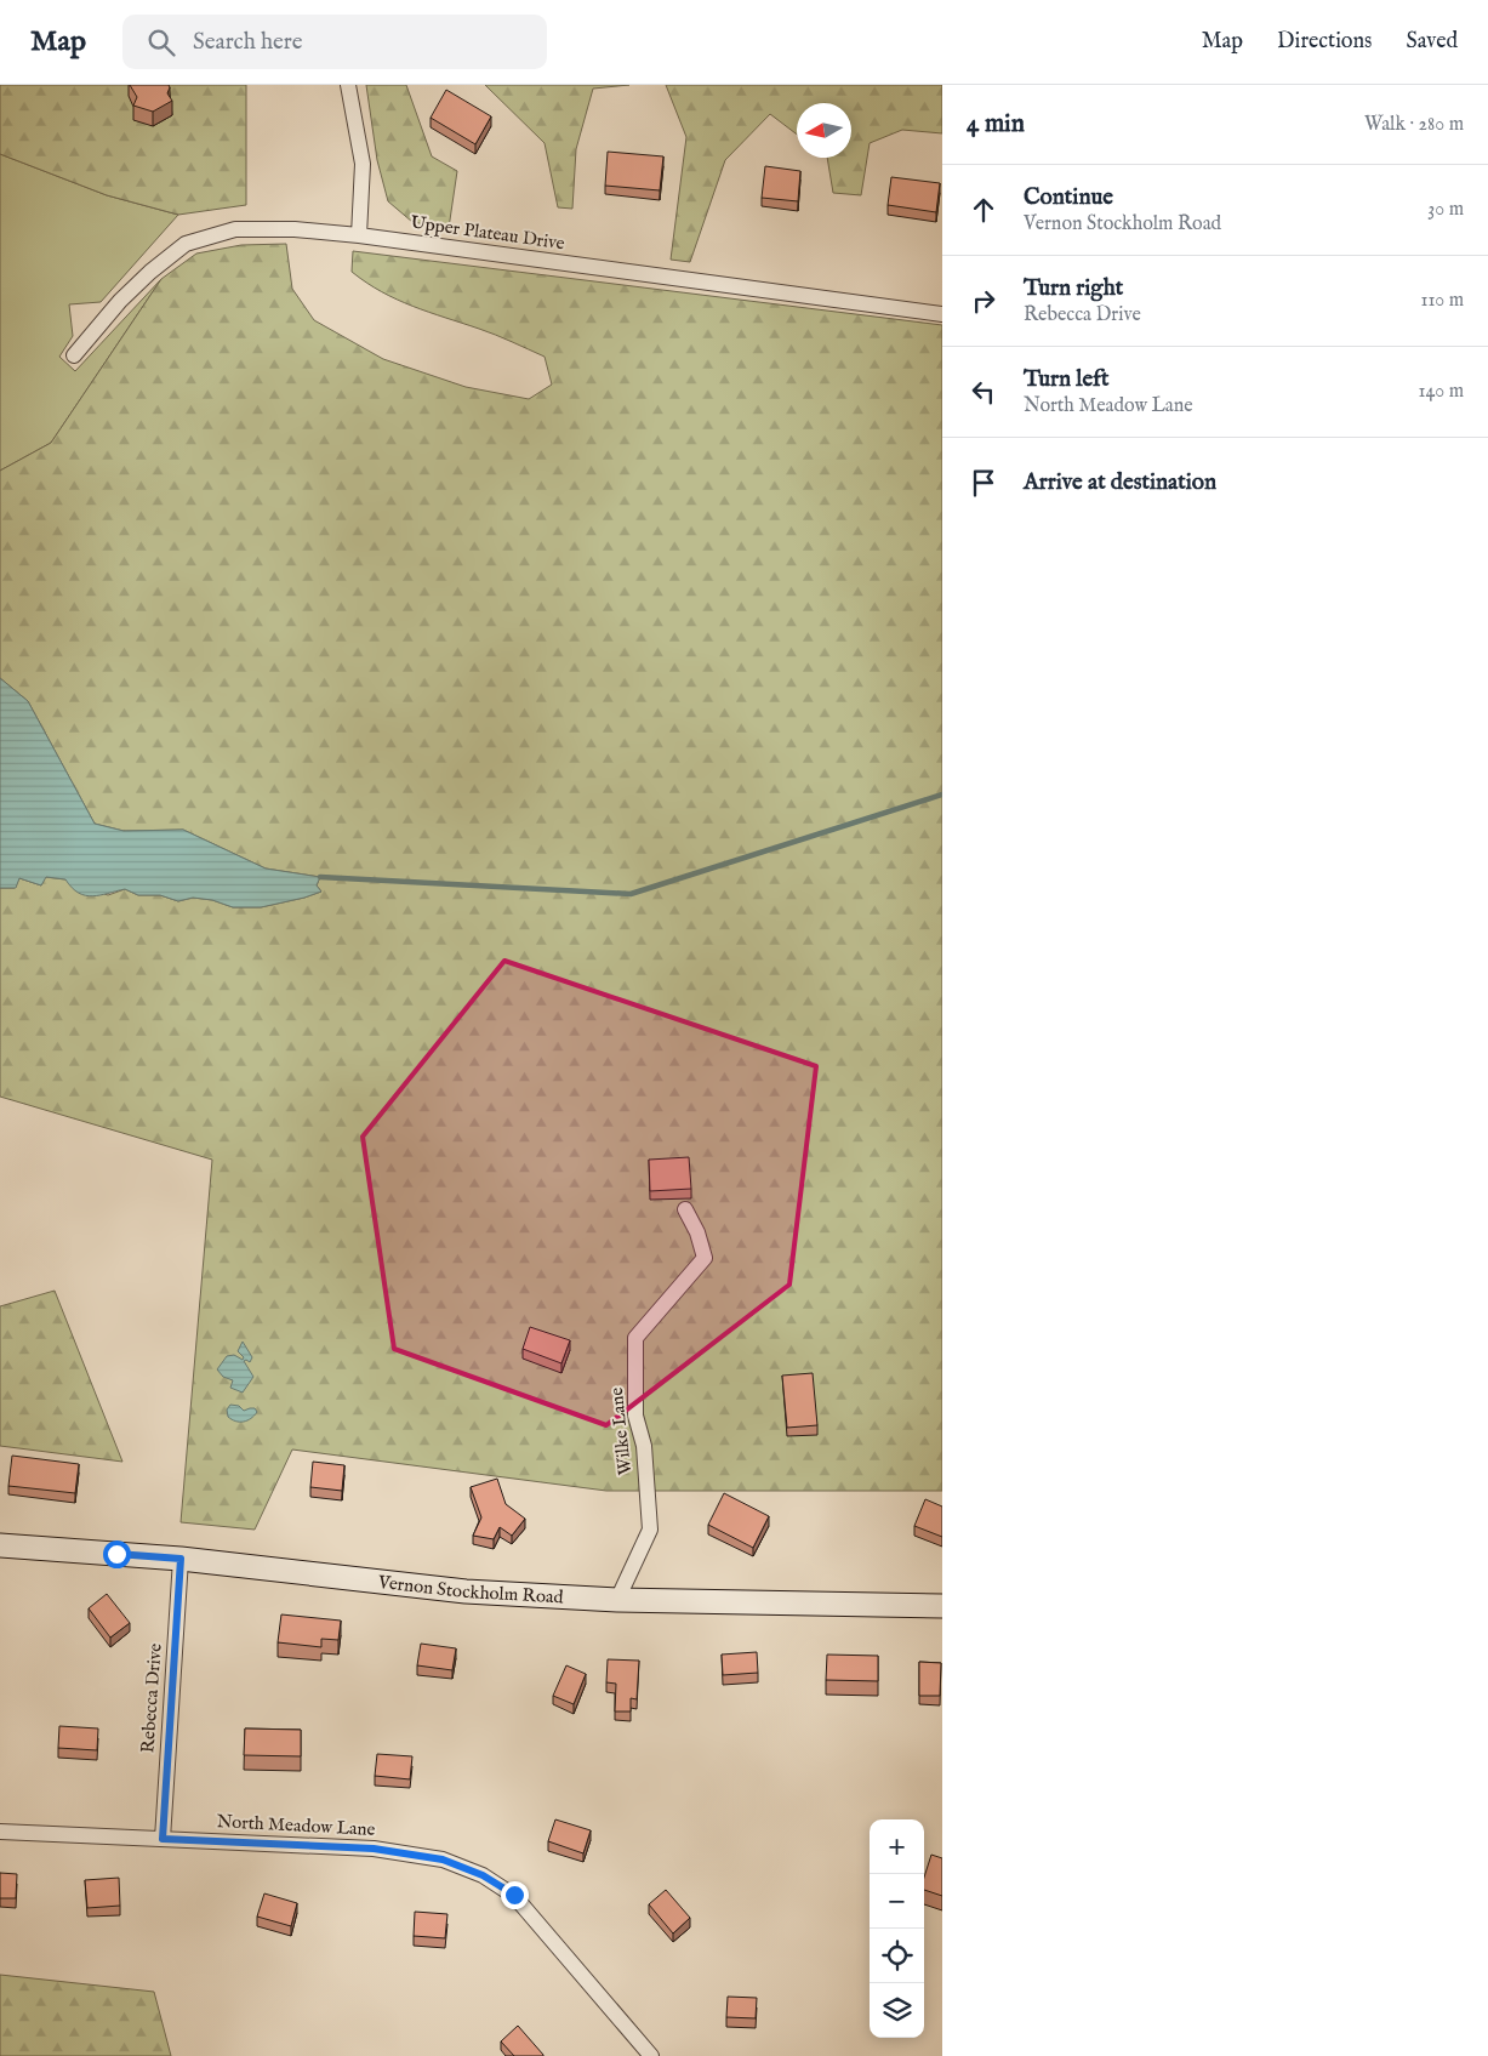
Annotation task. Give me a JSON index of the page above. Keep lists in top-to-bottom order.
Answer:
{
  "streets": {
    "main road": ["Vernon Stockholm Road"],
    "street": [
      "Upper Plateau Drive",
      "Wilke Lane",
      "Rebecca Drive",
      "North Meadow Lane"
    ]
  },
  "crossings": [
    ["Wilke Lane", "Vernon Stockholm Road"],
    ["Vernon Stockholm Road", "Rebecca Drive"],
    ["Rebecca Drive", "North Meadow Lane"]
  ],
  "north": "left",
  "page": {
    "header": "Map",
    "search": "Search here",
    "nav": ["Map", "Directions", "Saved"],
    "heading": ["4 min", "Walk · 280 m"],
    "list": [
      ["Continue", "Vernon Stockholm Road", "30 m"],
      ["Turn right", "Rebecca Drive", "110 m"],
      ["Turn left", "North Meadow Lane", "140 m"],
      "Arrive at destination"
    ],
    "map_buttons": ["+", "−"]
  }
}
